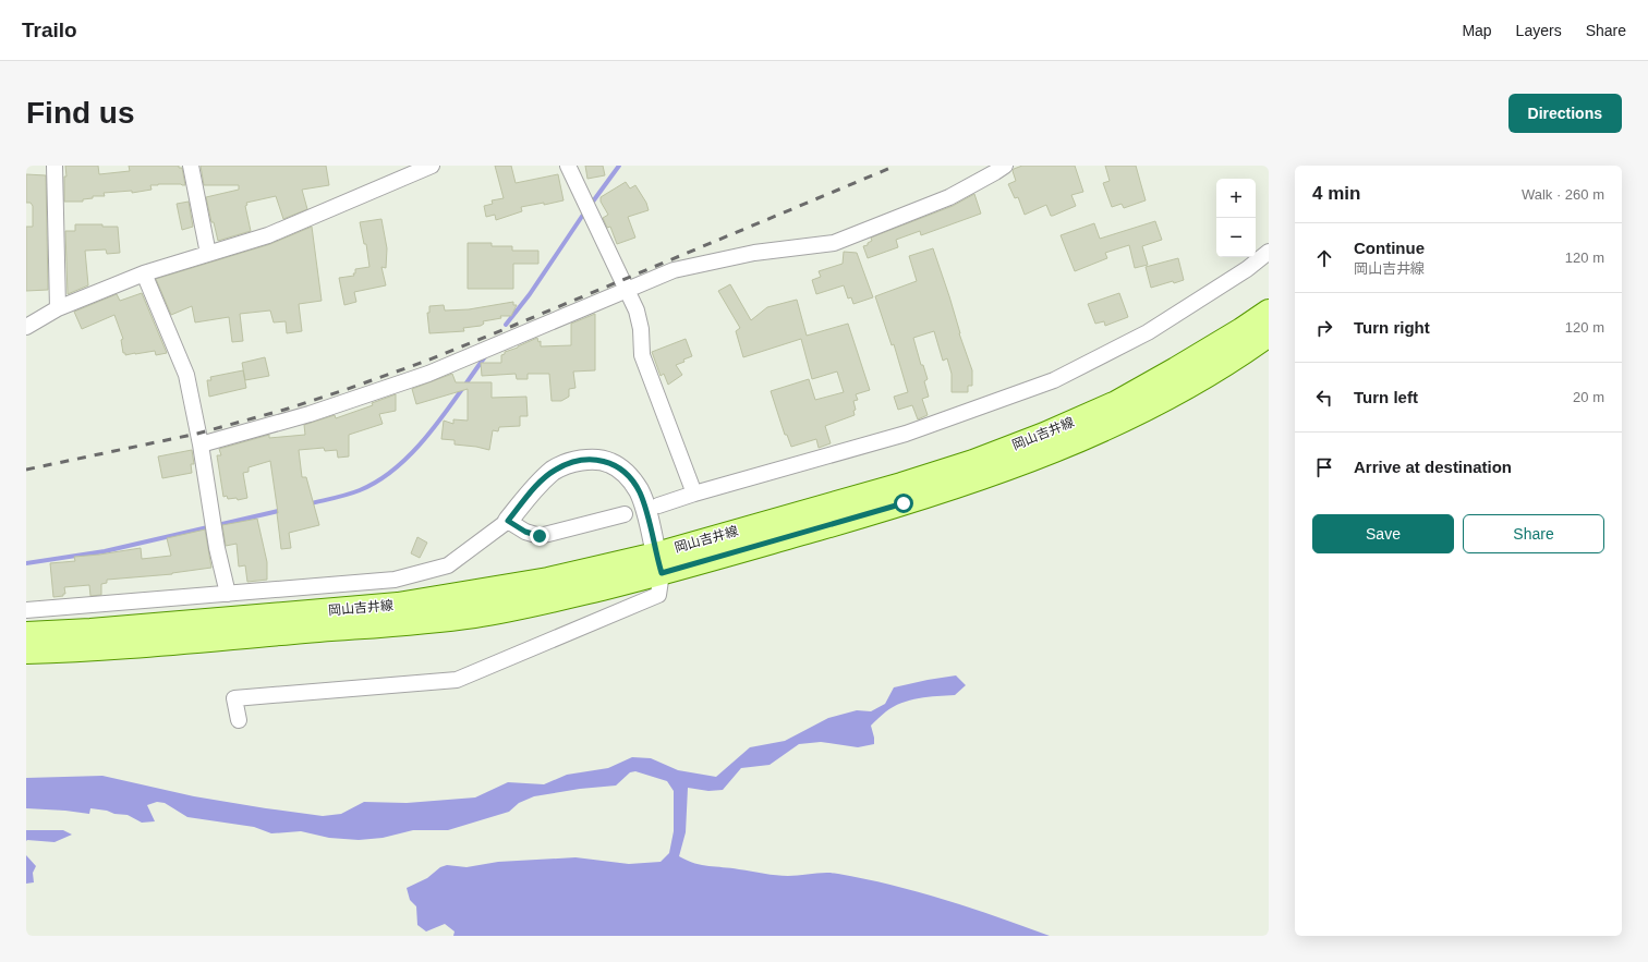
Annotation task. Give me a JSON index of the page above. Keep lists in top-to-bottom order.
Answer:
{
  "streets": {
    "main road": ["岡山吉井線"]
  },
  "page": {
    "header": "Trailo",
    "nav": ["Map", "Layers", "Share"],
    "buttons": [
      "Directions",
      ["Save", "Share"]
    ],
    "title": "Find us",
    "heading": ["4 min", "Walk · 260 m"],
    "map_buttons": ["+", "−"],
    "list": [
      ["Continue", "岡山吉井線", "120 m"],
      ["Turn right", "120 m"],
      ["Turn left", "20 m"],
      "Arrive at destination"
    ]
  }
}
